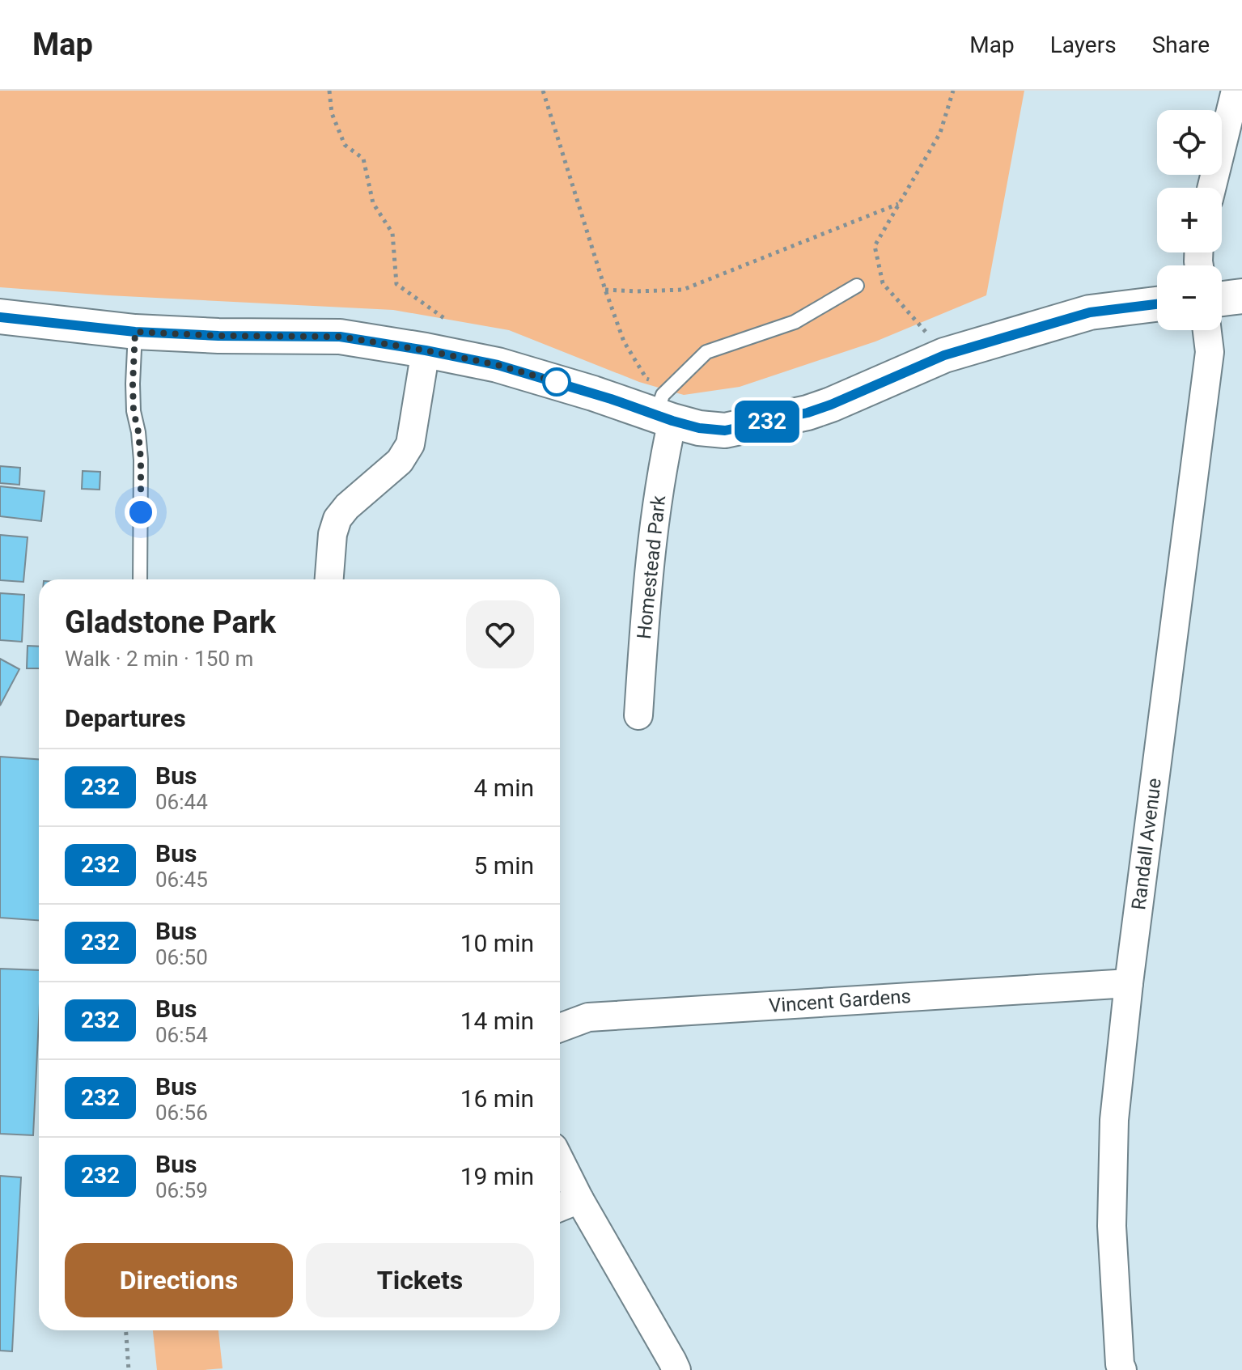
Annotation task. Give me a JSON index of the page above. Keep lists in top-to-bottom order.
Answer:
{
  "streets": {
    "street": ["Homestead Park", "Randall Avenue", "Vincent Gardens"]
  },
  "crossings": [
    ["Randall Avenue", "Vincent Gardens"]
  ],
  "lines": ["bus line 232"],
  "page": {
    "header": "Map",
    "nav": ["Map", "Layers", "Share"],
    "on_map": "232",
    "map_buttons": ["+", "−"],
    "heading": [
      ["Gladstone Park", "Walk · 2 min · 150 m"],
      "Departures"
    ],
    "list": [
      {
        "mark": "232",
        "name": "Bus",
        "note": "06:44",
        "value": "4 min"
      },
      {
        "mark": "232",
        "name": "Bus",
        "note": "06:45",
        "value": "5 min"
      },
      {
        "mark": "232",
        "name": "Bus",
        "note": "06:50",
        "value": "10 min"
      },
      {
        "mark": "232",
        "name": "Bus",
        "note": "06:54",
        "value": "14 min"
      },
      {
        "mark": "232",
        "name": "Bus",
        "note": "06:56",
        "value": "16 min"
      },
      {
        "mark": "232",
        "name": "Bus",
        "note": "06:59",
        "value": "19 min"
      }
    ],
    "buttons": ["Directions", "Tickets"]
  }
}
